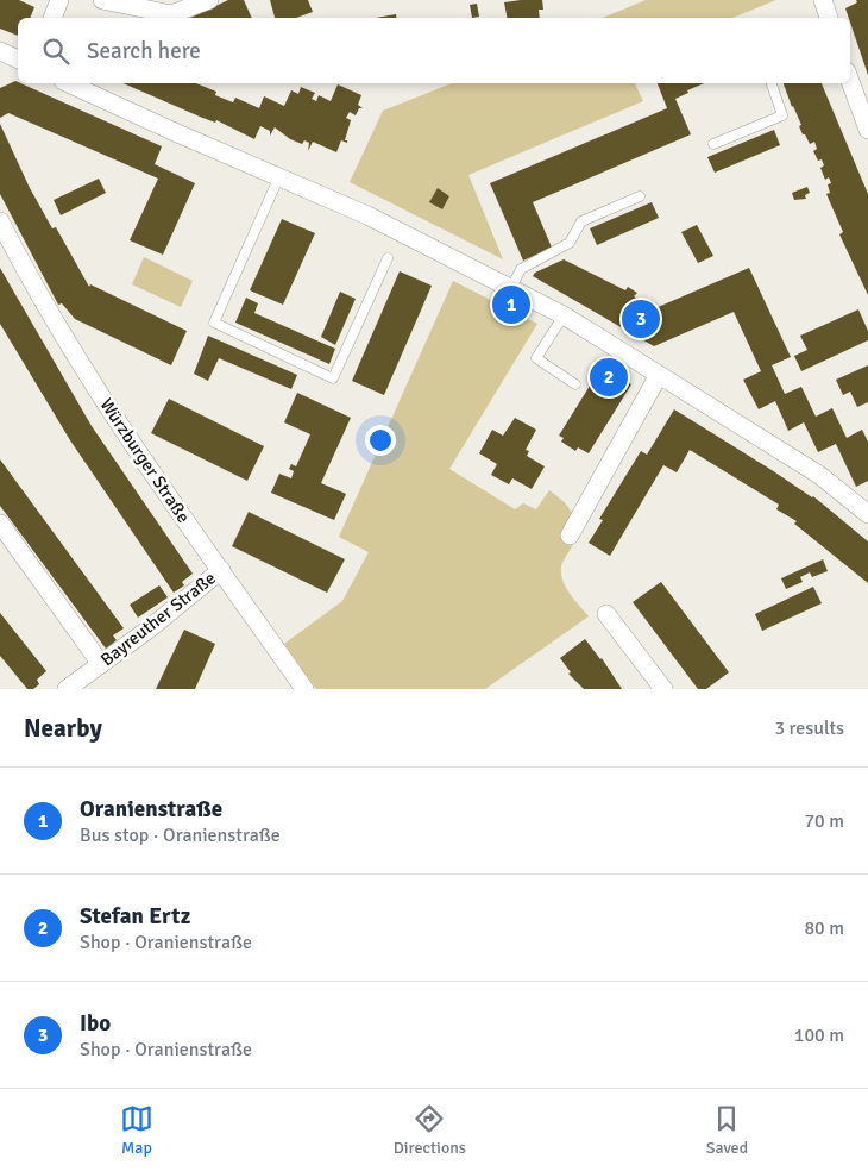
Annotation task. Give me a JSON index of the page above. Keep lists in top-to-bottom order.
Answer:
{
  "streets": {
    "street": ["Würzburger Straße", "Bayreuther Straße"]
  },
  "crossings": [
    ["Würzburger Straße", "Bayreuther Straße"]
  ],
  "page": {
    "search": "Search here",
    "pins": ["1", "3", "2"],
    "heading": ["Nearby", "3 results"],
    "list": [
      {
        "mark": "1",
        "name": "Oranienstraße",
        "note": "Bus stop · Oranienstraße",
        "value": "70 m"
      },
      {
        "mark": "2",
        "name": "Stefan Ertz",
        "note": "Shop · Oranienstraße",
        "value": "80 m"
      },
      {
        "mark": "3",
        "name": "Ibo",
        "note": "Shop · Oranienstraße",
        "value": "100 m"
      }
    ],
    "nav": ["Map", "Directions", "Saved"]
  }
}
